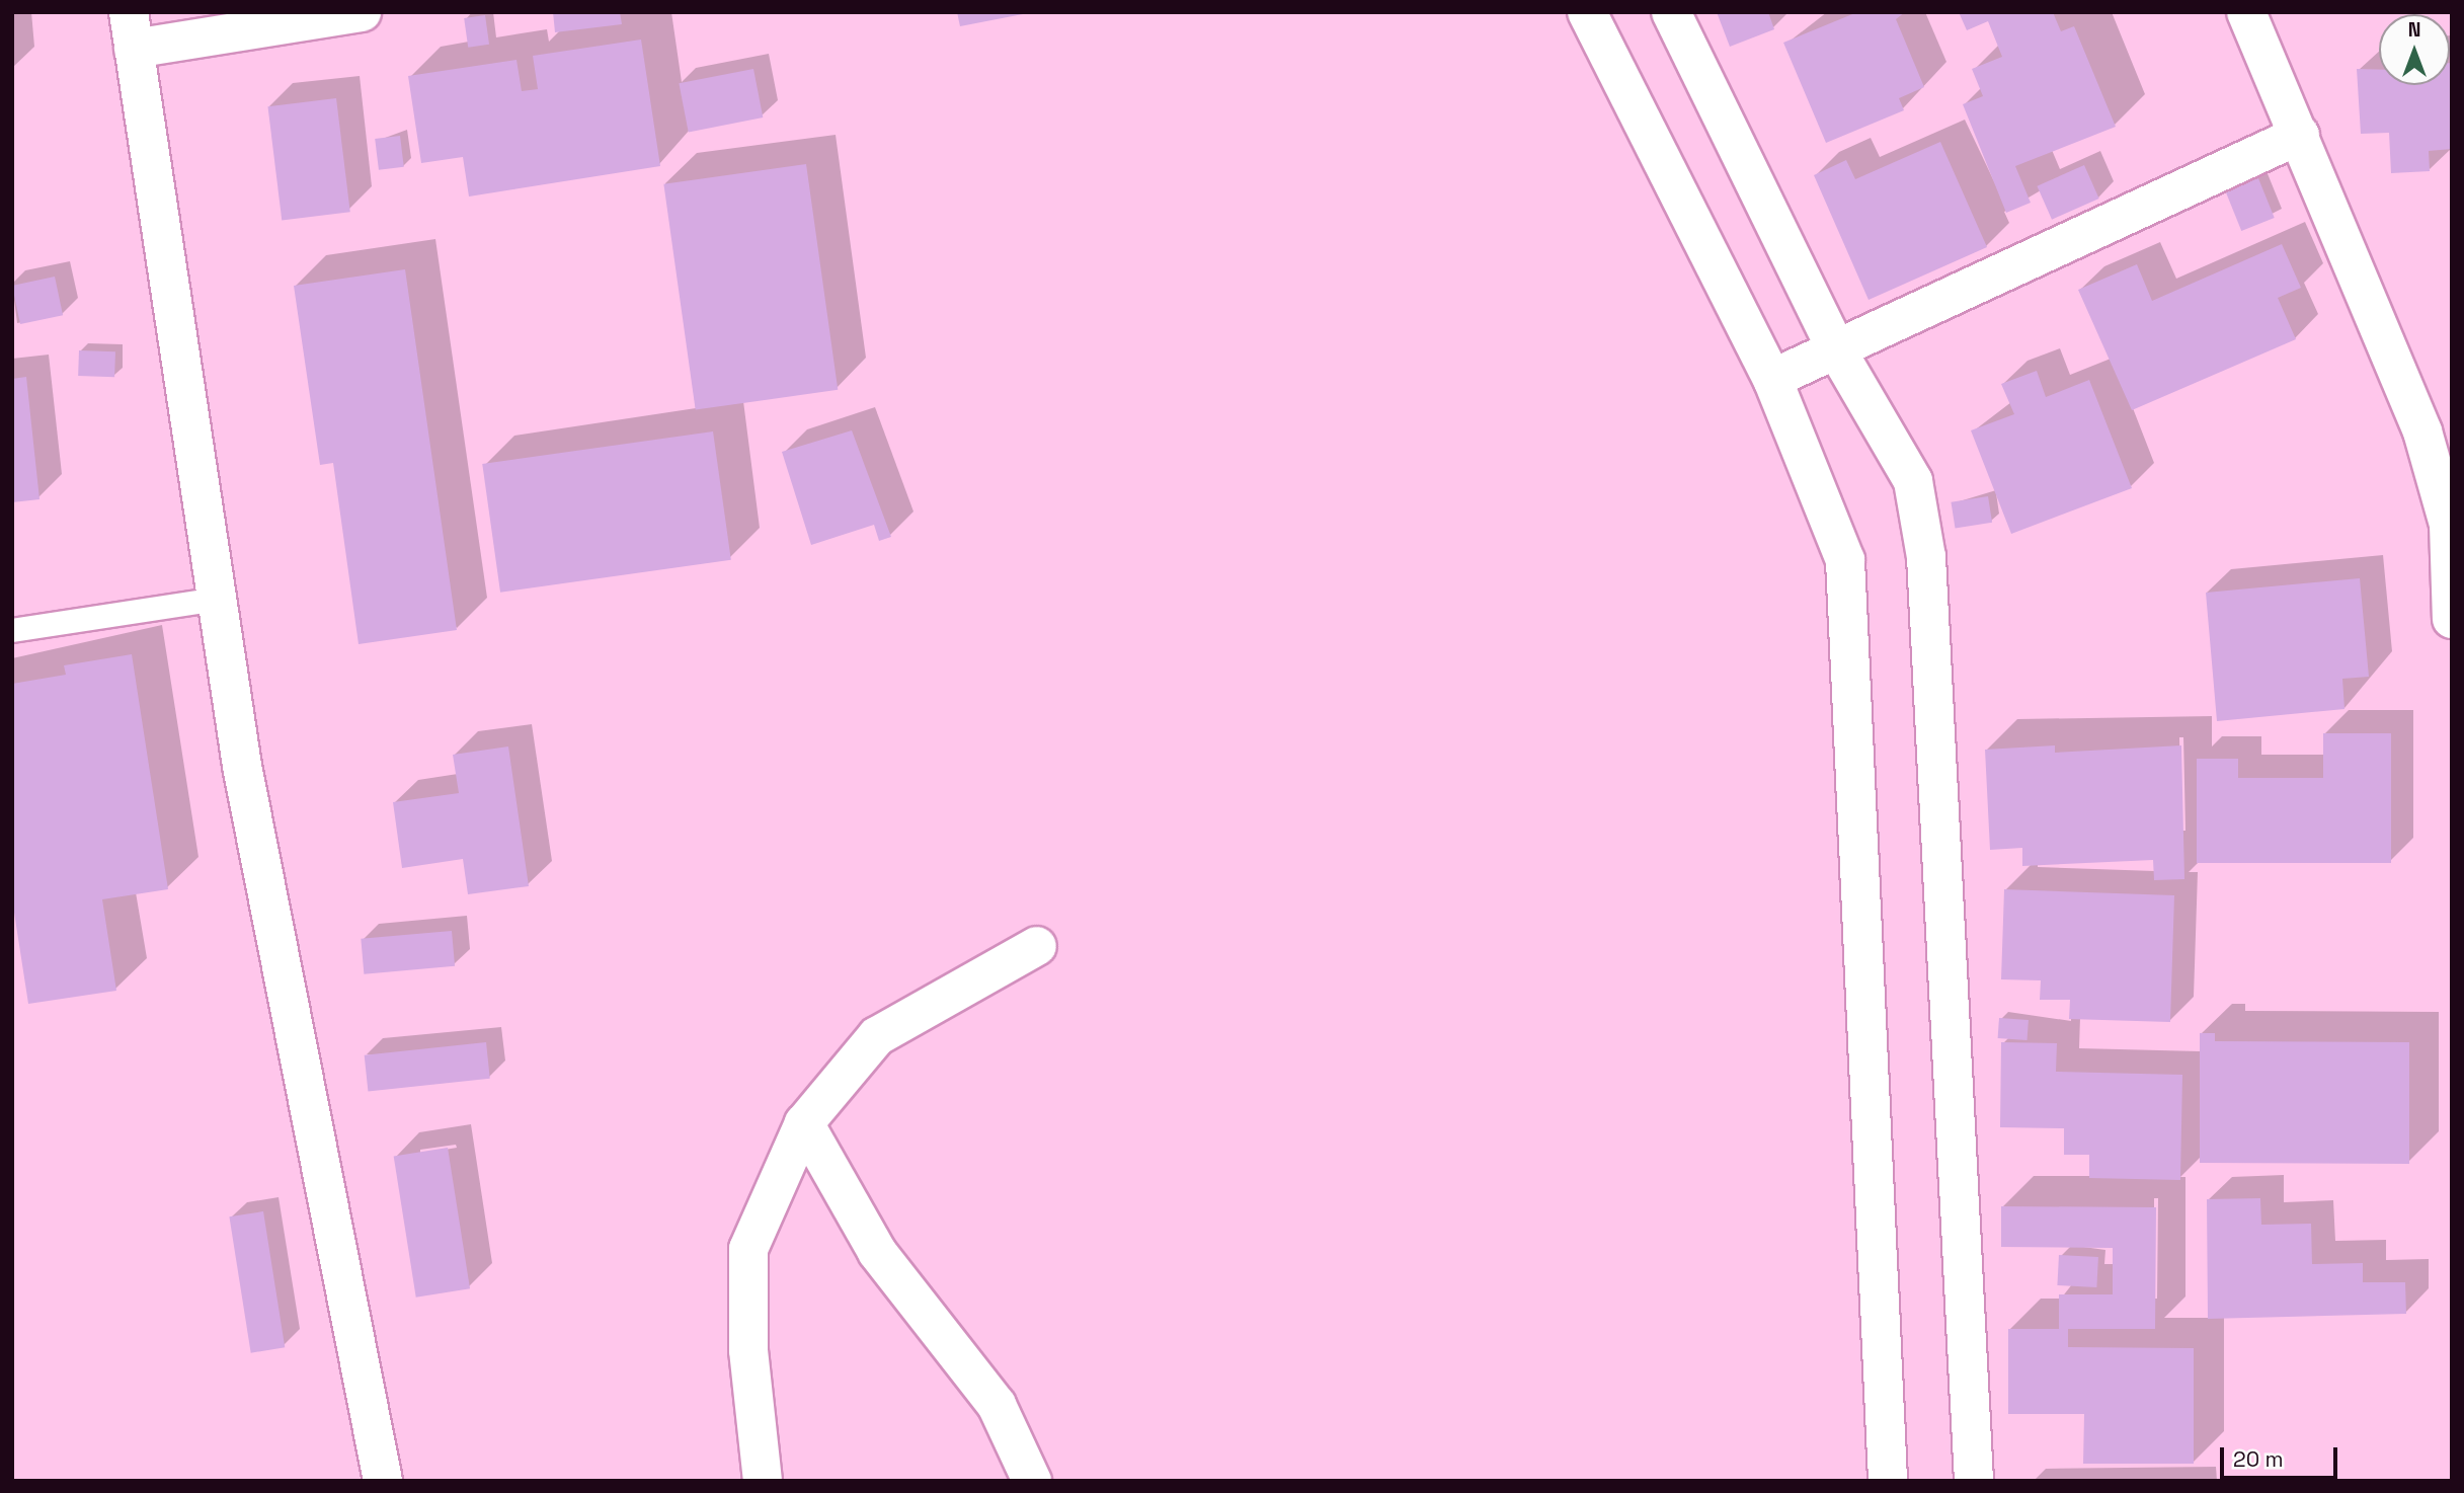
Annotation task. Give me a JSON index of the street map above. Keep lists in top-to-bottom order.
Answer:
{
  "scale_bar": "20 m",
  "north": "top"
}
